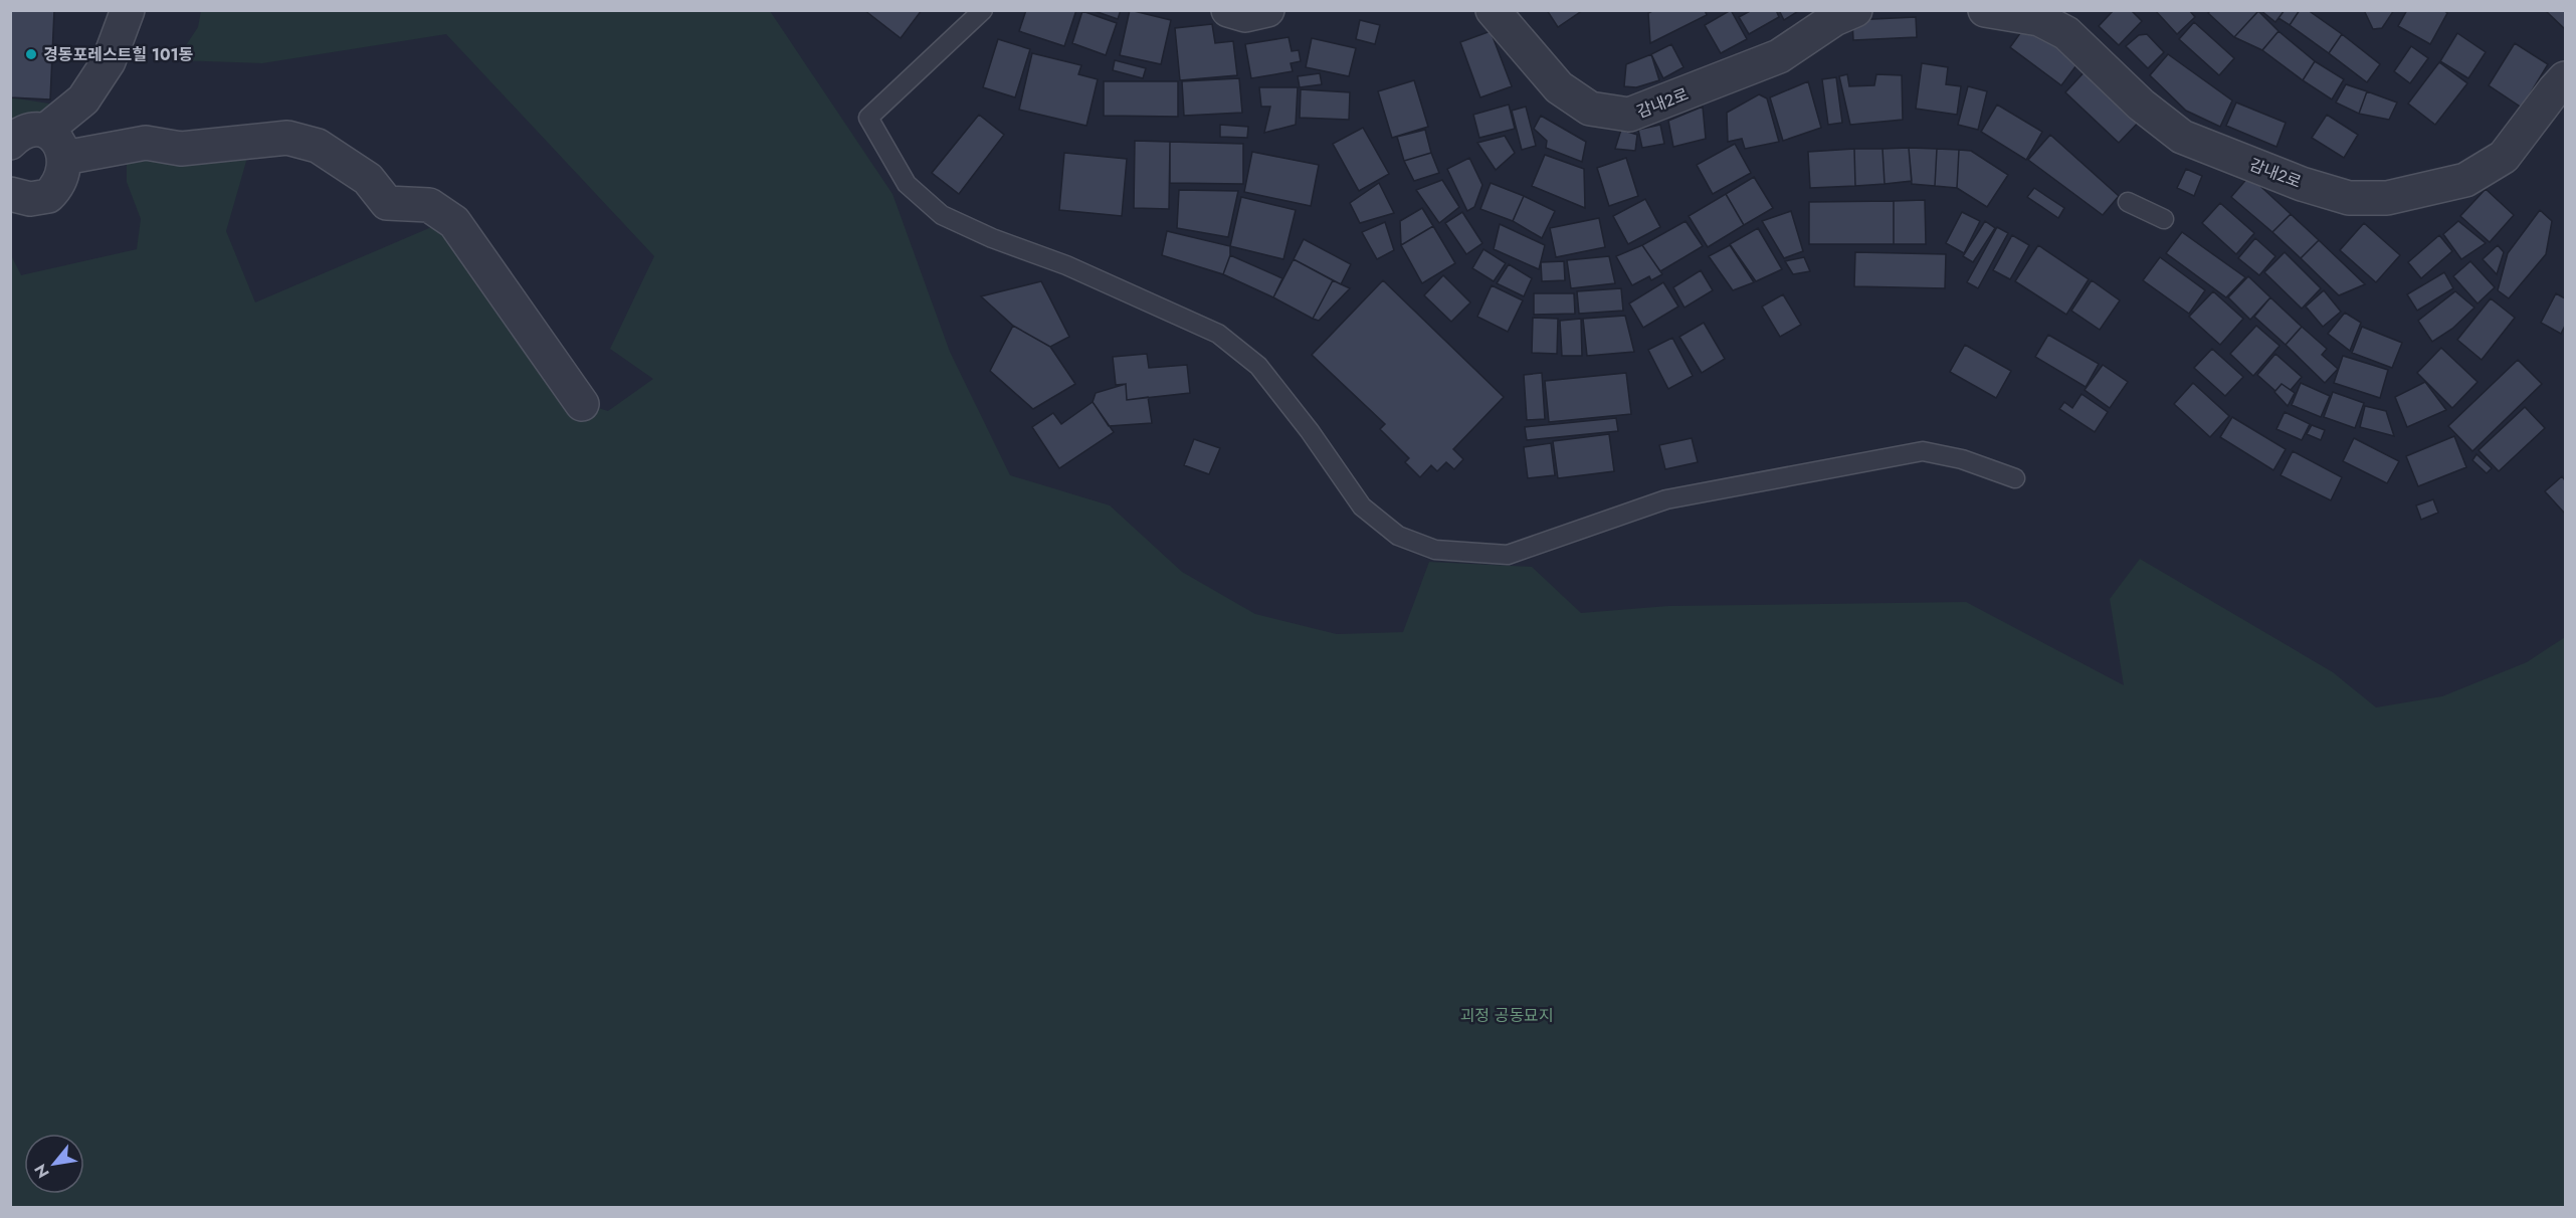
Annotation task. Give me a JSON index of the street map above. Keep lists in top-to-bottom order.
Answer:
{
  "streets": {
    "street": ["감내2로"]
  },
  "parks": ["괴정 공동묘지"],
  "places": ["경동포레스트힐 101동"],
  "north": "bottom left"
}
